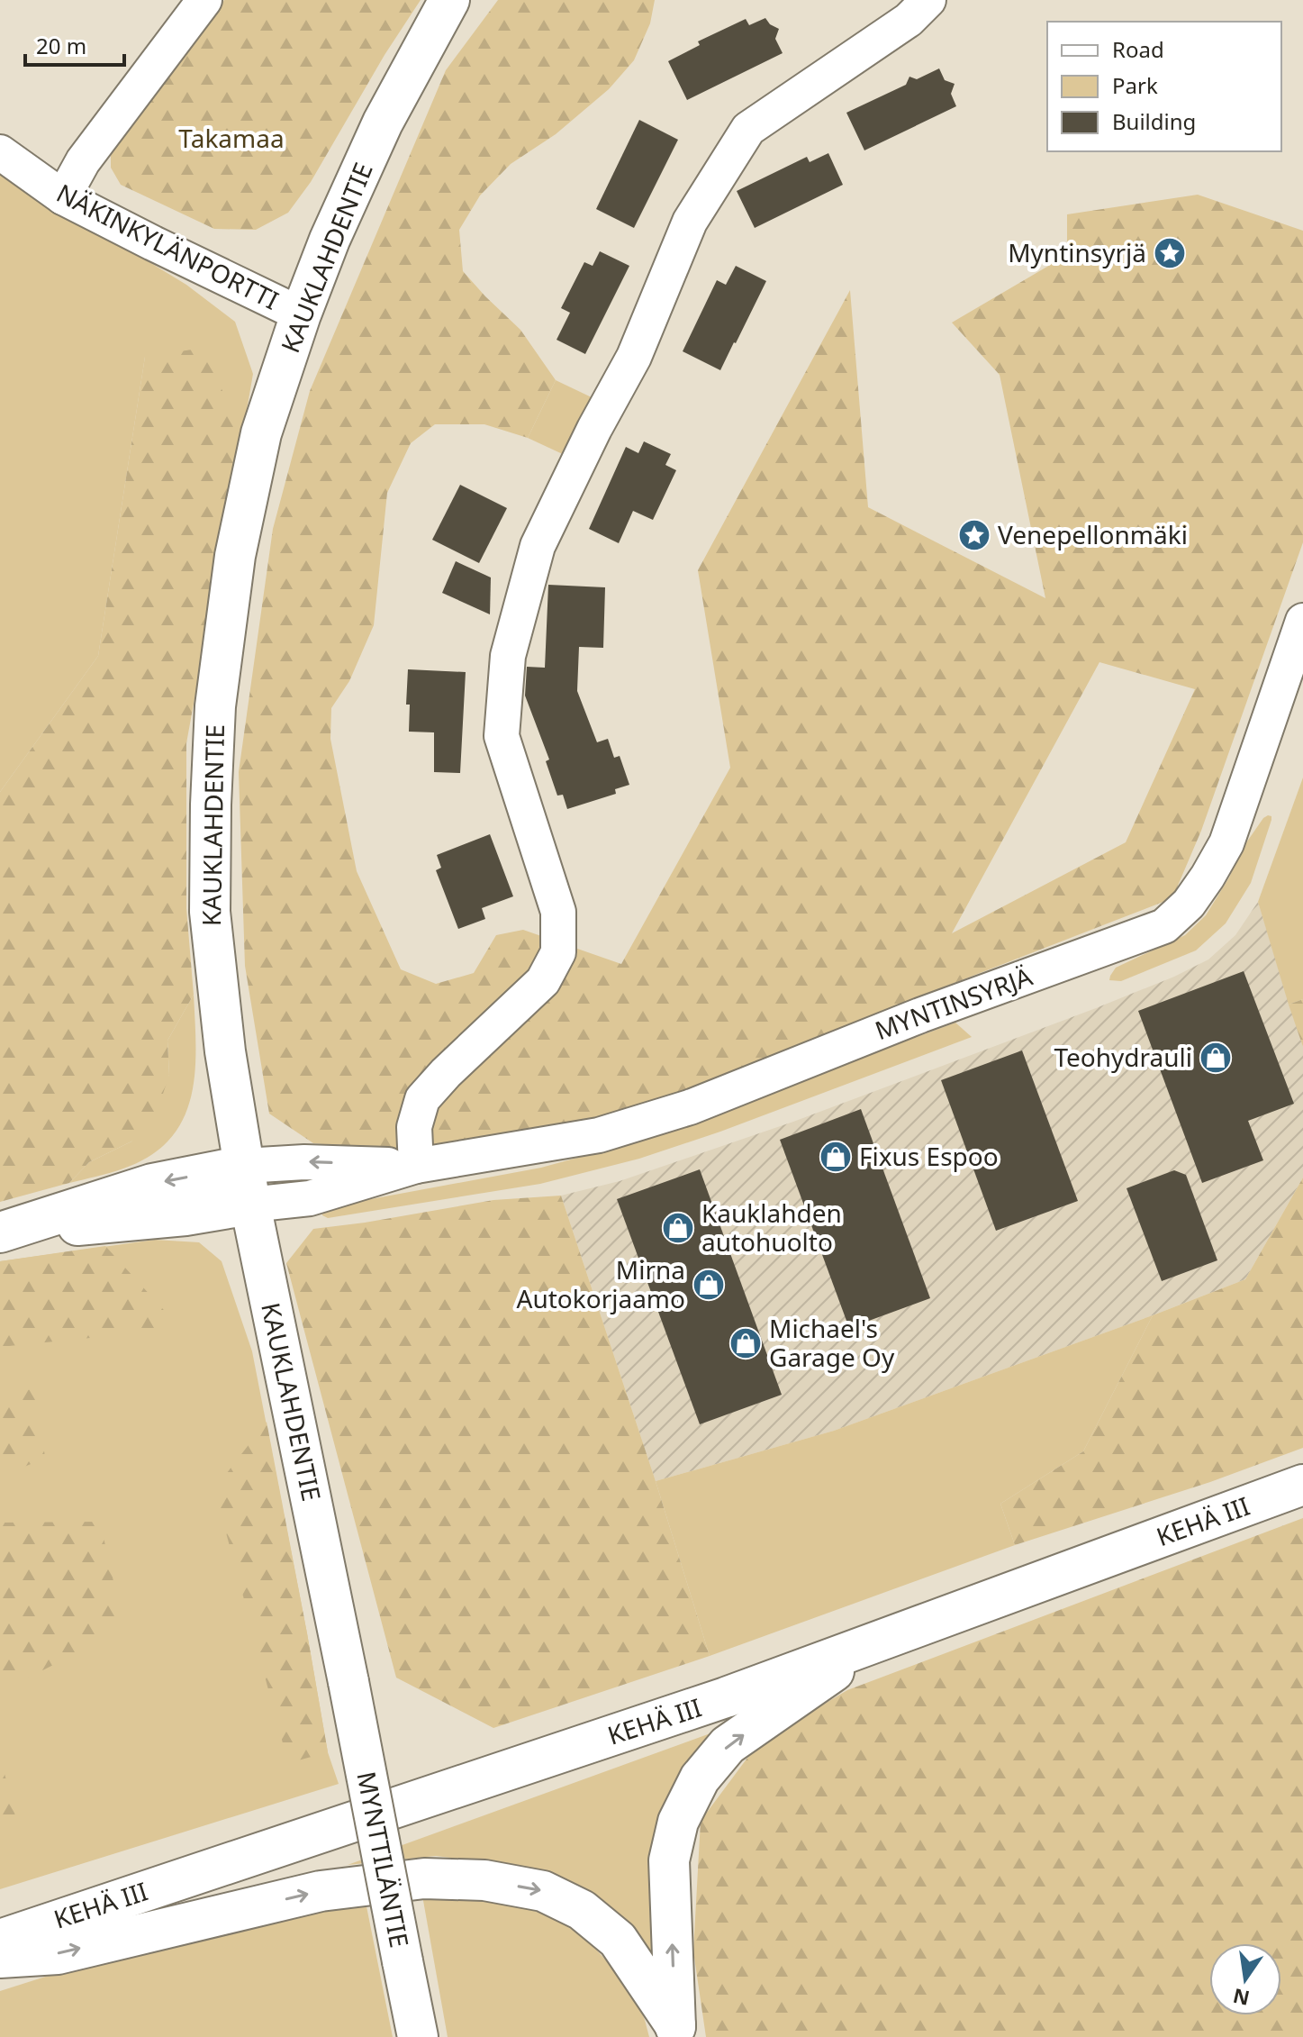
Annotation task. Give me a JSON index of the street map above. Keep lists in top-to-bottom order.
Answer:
{
  "streets": {
    "main road": ["KAUKLAHDENTIE", "KEHÄ III", "MYNTTILÄNTIE"],
    "street": ["NÄKINKYLÄNPORTTI", "MYNTINSYRJÄ"]
  },
  "crossings": [
    ["NÄKINKYLÄNPORTTI", "KAUKLAHDENTIE"],
    ["KAUKLAHDENTIE", "MYNTINSYRJÄ"],
    ["KAUKLAHDENTIE", "MYNTTILÄNTIE"]
  ],
  "parks": ["Takamaa"],
  "places": {
    "place": ["Myntinsyrjä", "Venepellonmäki"],
    "shop": [
      "Teohydrauli",
      "Fixus Espoo",
      "Kauklahden autohuolto",
      "Mirna Autokorjaamo",
      "Michael's Garage Oy"
    ]
  },
  "legend": ["Road", "Park", "Building"],
  "scale_bar": "20 m",
  "north": "bottom"
}
